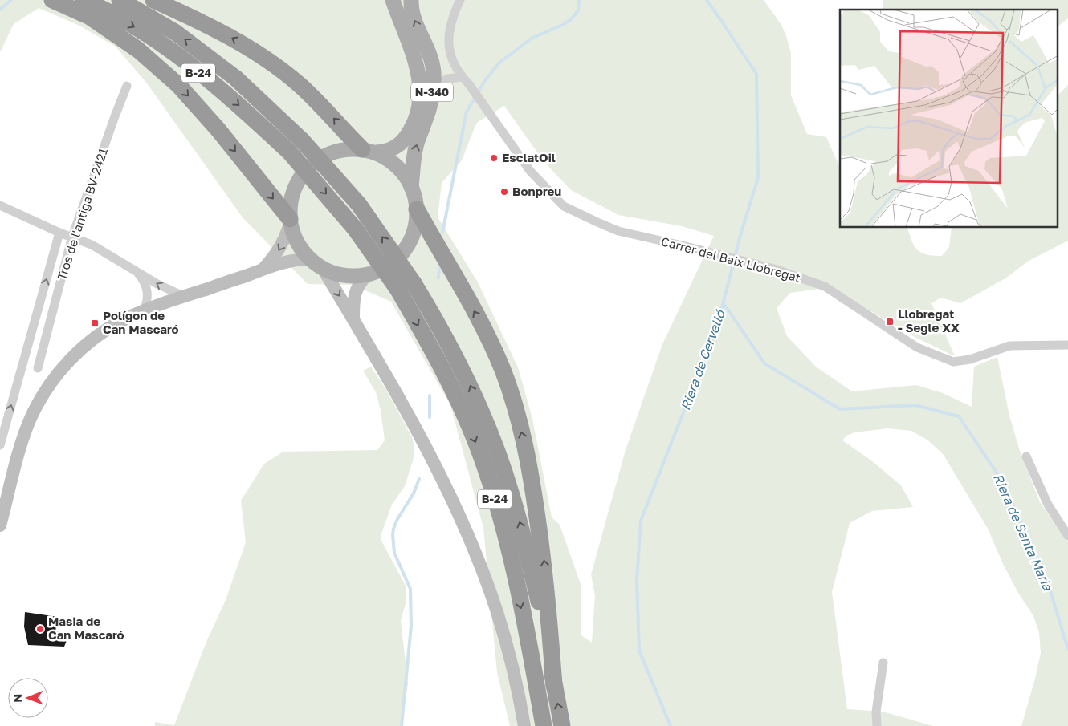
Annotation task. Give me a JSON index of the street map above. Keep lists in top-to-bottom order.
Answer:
{
  "streets": {
    "highway": ["B-24"],
    "main road": ["N-340"],
    "street": ["Tros de l'antiga BV-2421", "Carrer del Baix Llobregat"]
  },
  "water": ["Riera de Cervelló", "Riera de Santa Maria"],
  "places": {
    "other": ["EsclatOil", "Bonpreu", "Masia de Can Mascaró"],
    "transit": ["Llobregat - Segle XX", "Polígon de Can Mascaró"]
  },
  "north": "left"
}
